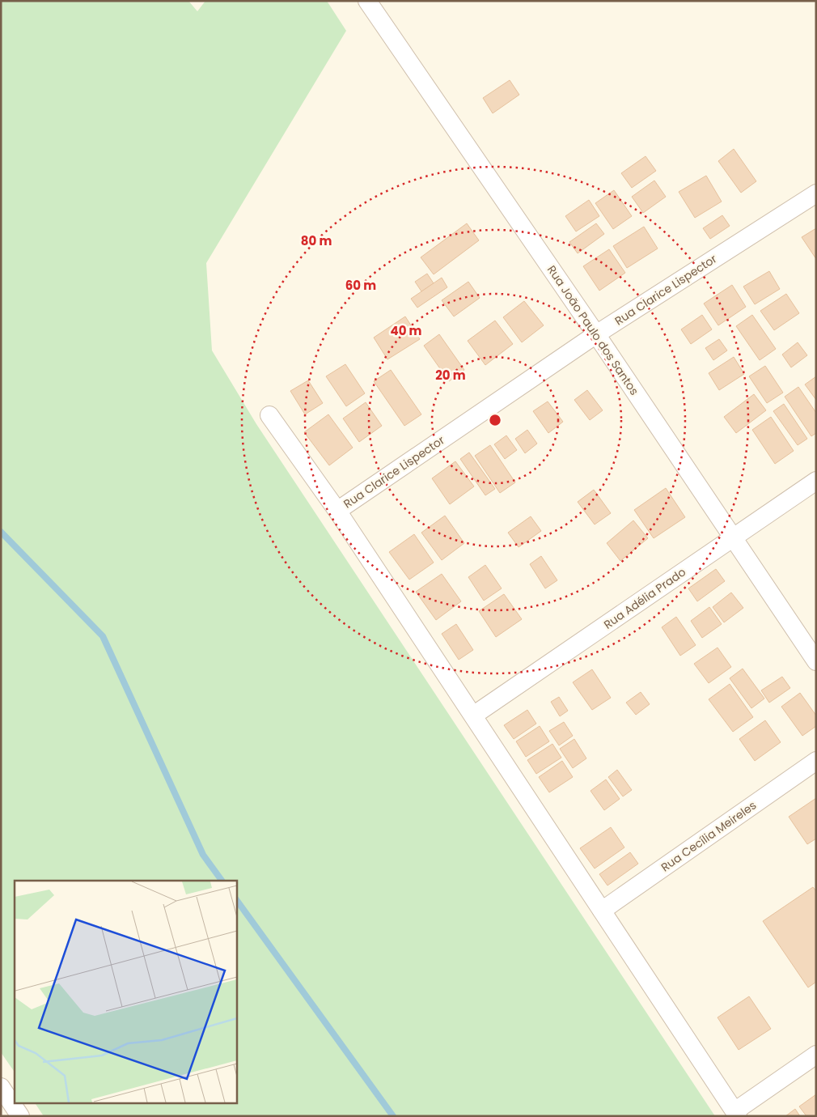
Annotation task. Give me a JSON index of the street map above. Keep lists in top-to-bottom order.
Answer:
{
  "streets": {
    "street": [
      "Rua Clarice Lispector",
      "Rua João Paulo dos Santos",
      "Rua Adélia Prado",
      "Rua Cecília Meireles"
    ]
  },
  "crossings": [
    ["Rua Clarice Lispector", "Rua João Paulo dos Santos"],
    ["Rua João Paulo dos Santos", "Rua Adélia Prado"]
  ],
  "rings": [
    "80 m",
    "60 m",
    "40 m",
    "20 m"
  ]
}
